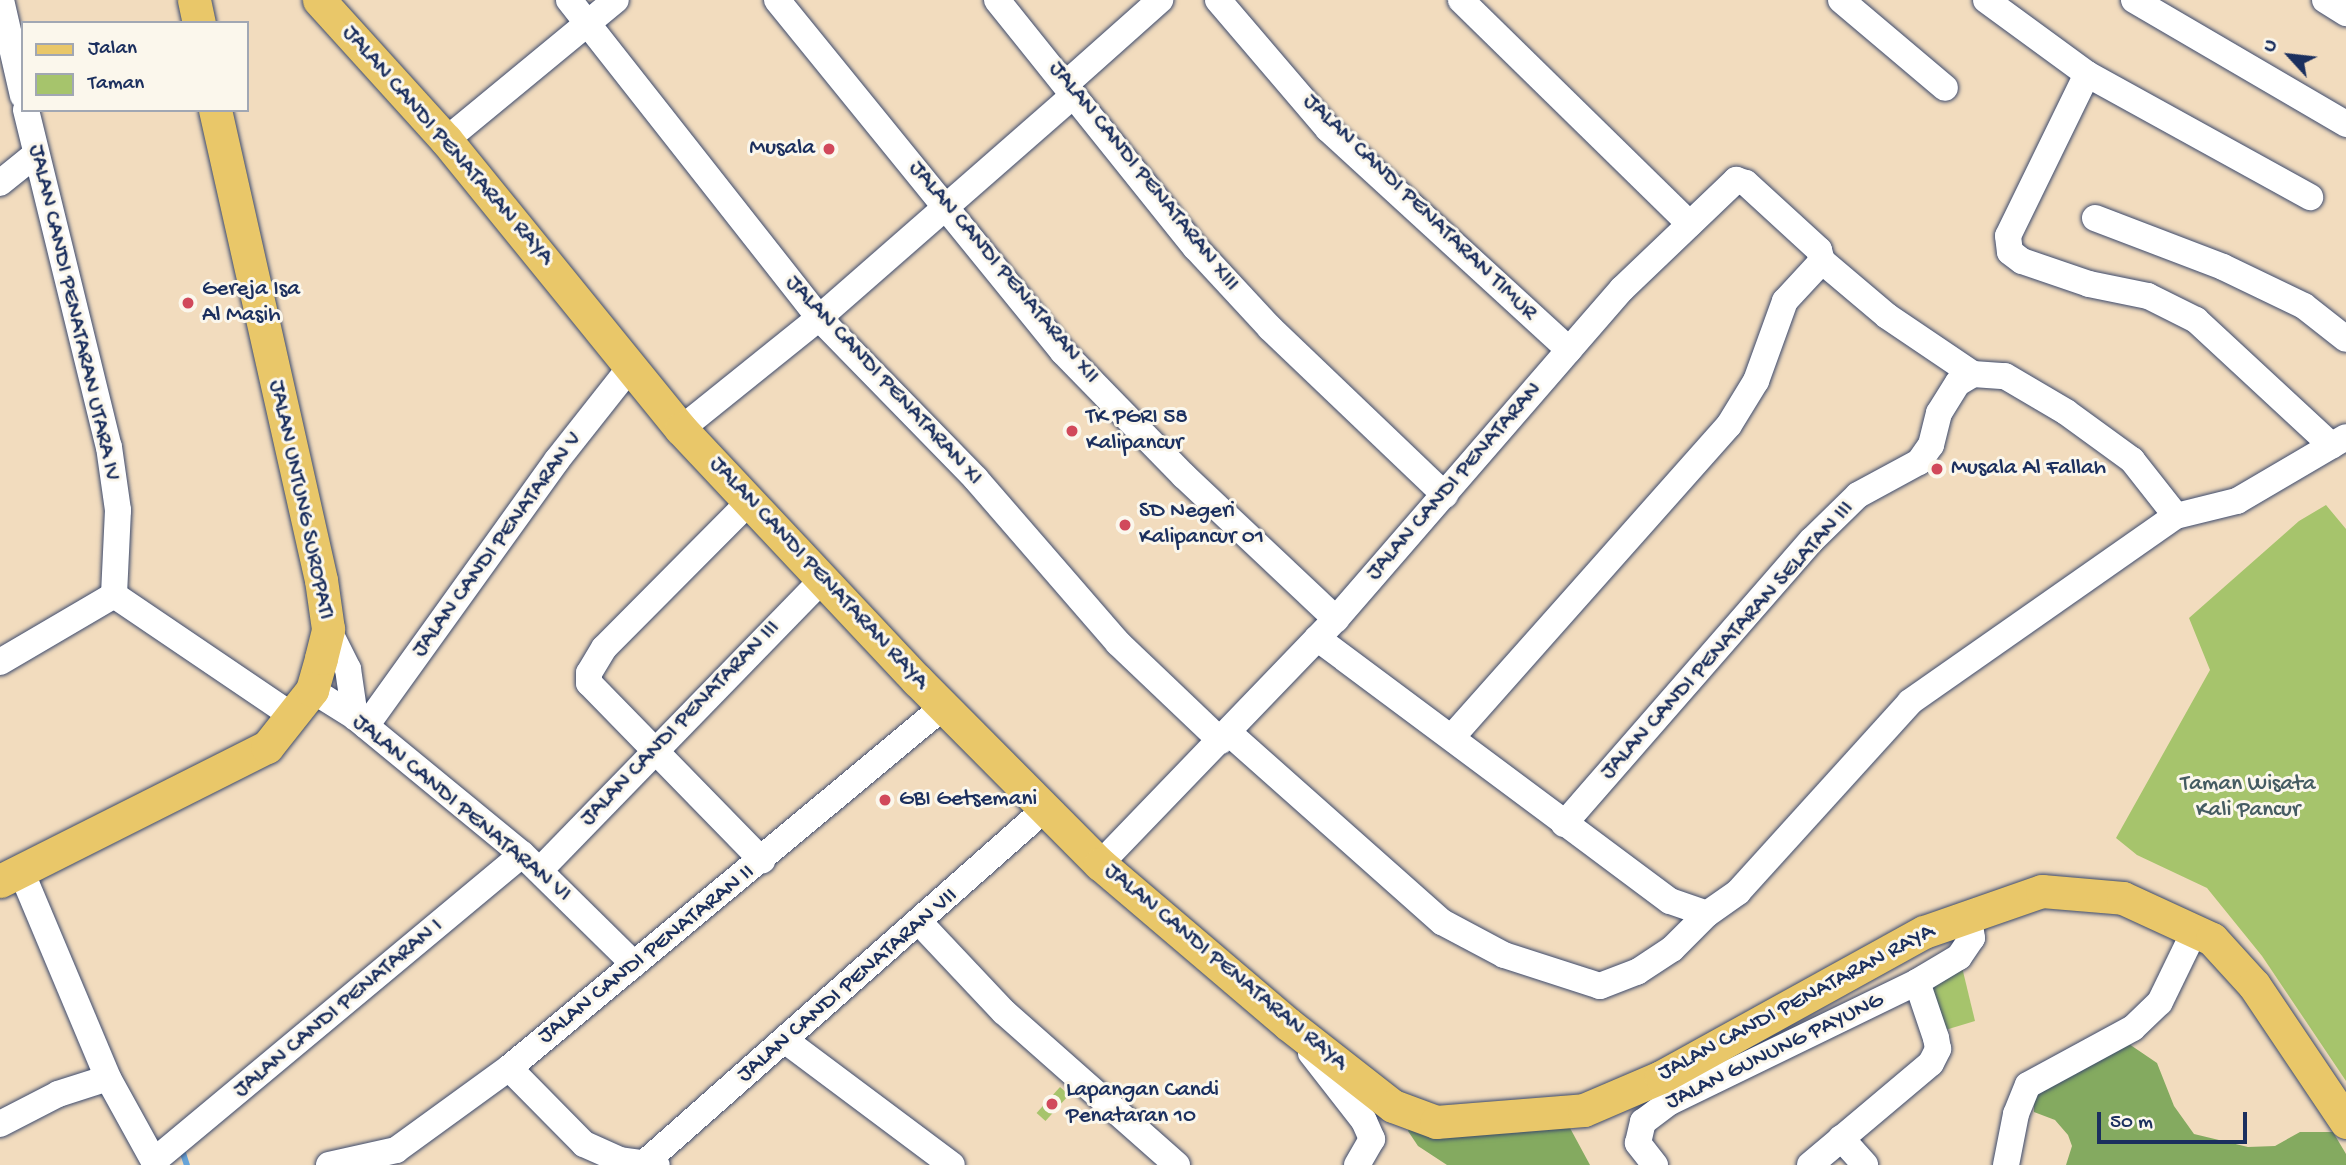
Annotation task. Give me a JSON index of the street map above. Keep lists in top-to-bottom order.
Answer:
{
  "streets": {
    "main road": ["JALAN CANDI PENATARAN RAYA", "JALAN UNTUNG SUROPATI"],
    "street": [
      "JALAN CANDI PENATARAN XIII",
      "JALAN CANDI PENATARAN TIMUR",
      "JALAN CANDI PENATARAN XII",
      "JALAN CANDI PENATARAN UTARA IV",
      "JALAN CANDI PENATARAN XI",
      "JALAN CANDI PENATARAN",
      "JALAN CANDI PENATARAN V",
      "JALAN CANDI PENATARAN SELATAN III",
      "JALAN CANDI PENATARAN III",
      "JALAN CANDI PENATARAN VI",
      "JALAN CANDI PENATARAN II",
      "JALAN CANDI PENATARAN VII",
      "JALAN CANDI PENATARAN I",
      "JALAN GUNUNG PAYUNG"
    ]
  },
  "crossings": [
    ["JALAN CANDI PENATARAN RAYA", "JALAN CANDI PENATARAN"],
    ["JALAN CANDI PENATARAN RAYA", "JALAN CANDI PENATARAN V"],
    ["JALAN CANDI PENATARAN RAYA", "JALAN CANDI PENATARAN III"],
    ["JALAN CANDI PENATARAN RAYA", "JALAN CANDI PENATARAN II"],
    ["JALAN CANDI PENATARAN RAYA", "JALAN CANDI PENATARAN VII"],
    ["JALAN CANDI PENATARAN RAYA", "JALAN GUNUNG PAYUNG"],
    ["JALAN CANDI PENATARAN XIII", "JALAN CANDI PENATARAN"],
    ["JALAN CANDI PENATARAN TIMUR", "JALAN CANDI PENATARAN"],
    ["JALAN CANDI PENATARAN XII", "JALAN CANDI PENATARAN"],
    ["JALAN CANDI PENATARAN XI", "JALAN CANDI PENATARAN"],
    ["JALAN UNTUNG SUROPATI", "JALAN CANDI PENATARAN VI"],
    ["JALAN CANDI PENATARAN V", "JALAN CANDI PENATARAN VI"],
    ["JALAN CANDI PENATARAN III", "JALAN CANDI PENATARAN VI"],
    ["JALAN CANDI PENATARAN III", "JALAN CANDI PENATARAN I"],
    ["JALAN CANDI PENATARAN VI", "JALAN CANDI PENATARAN II"],
    ["JALAN CANDI PENATARAN VI", "JALAN CANDI PENATARAN I"]
  ],
  "parks": ["Taman Wisata Kali Pancur"],
  "places": [
    "Musala",
    "Gereja Isa Al Masih",
    "TK PGRI 58 Kalipancur",
    "Musala Al Fallah",
    "SD Negeri Kalipancur 01",
    "GBI Getsemani",
    "Lapangan Candi Penataran 10"
  ],
  "legend": ["Jalan", "Taman"],
  "scale_bar": "50 m",
  "north": "top left"
}
